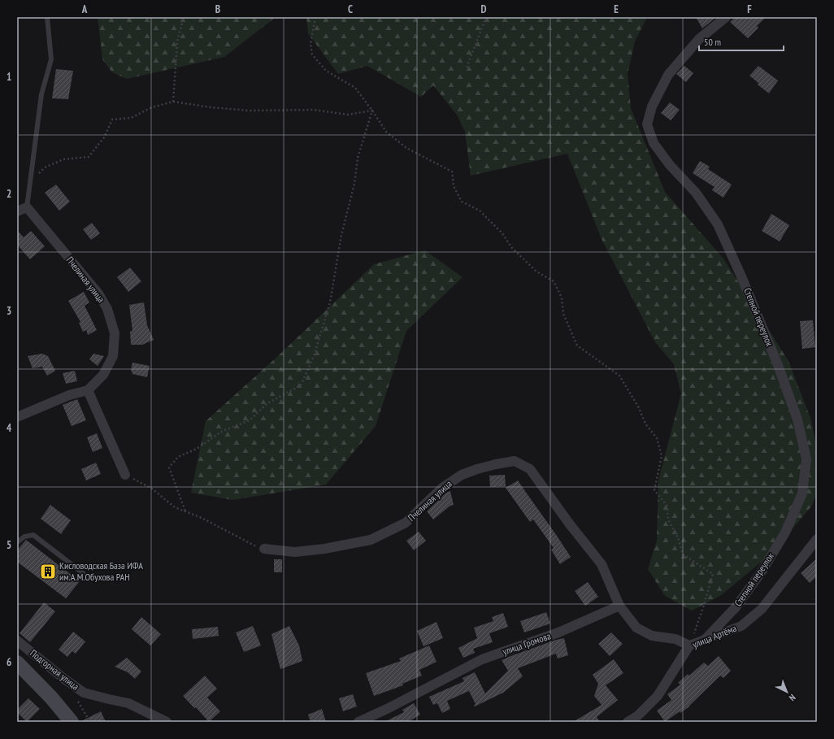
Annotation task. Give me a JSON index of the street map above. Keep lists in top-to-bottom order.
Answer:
{
  "streets": {
    "street": [
      "Пчелиная улица",
      "Степной переулок",
      "улица Артёма",
      "улица Громова",
      "Подгорная улица"
    ]
  },
  "crossings": [
    ["Пчелиная улица", "улица Громова"],
    ["Степной переулок", "улица Артёма"]
  ],
  "places": {
    "building": ["Кисловодская База ИФА им.А.М.Обухова РАН"]
  },
  "scale_bar": "50 m",
  "north": "bottom right",
  "grid": {
    "columns": [
      "A",
      "B",
      "C",
      "D",
      "E",
      "F"
    ],
    "rows": [
      "1",
      "2",
      "3",
      "4",
      "5",
      "6"
    ]
  }
}
